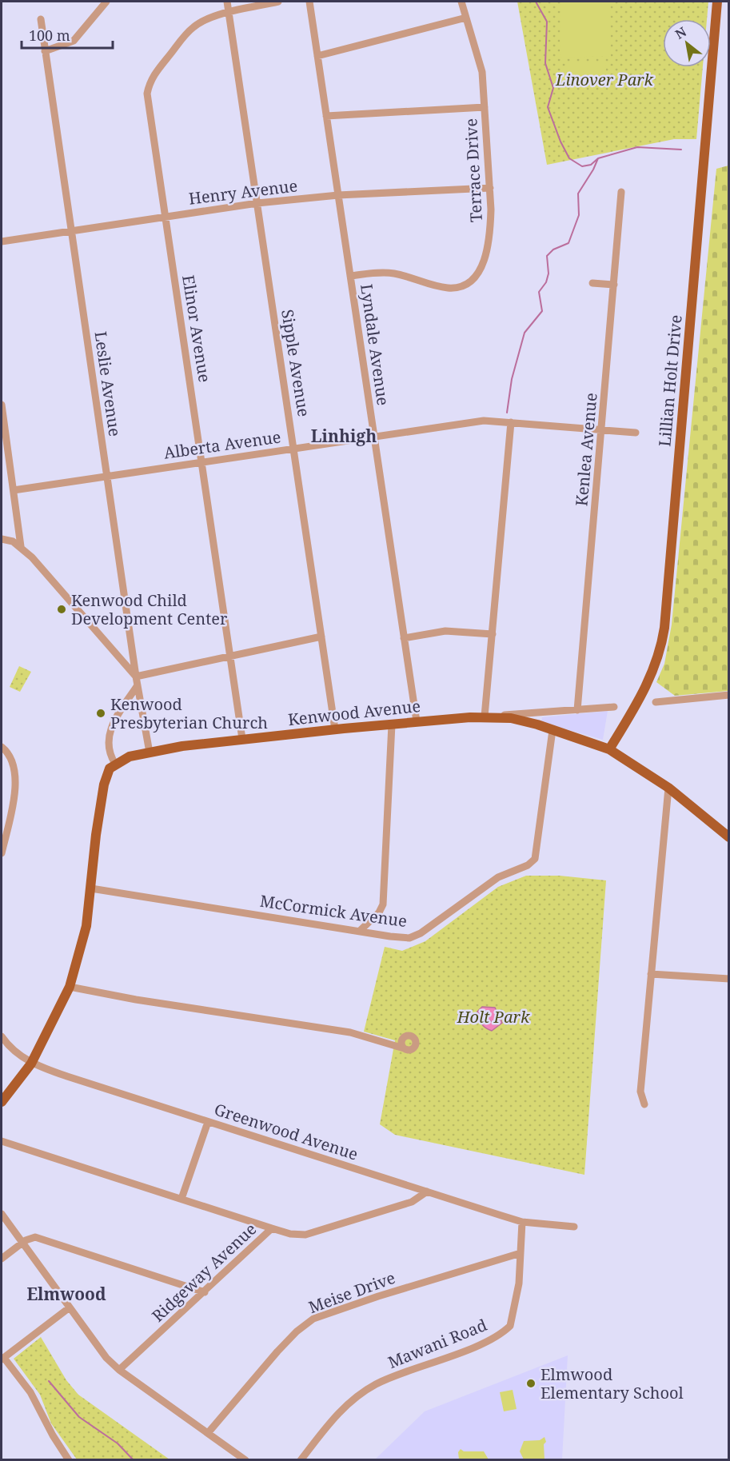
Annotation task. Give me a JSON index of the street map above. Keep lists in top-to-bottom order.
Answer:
{
  "streets": {
    "main road": ["Lillian Holt Drive", "Kenwood Avenue"],
    "street": [
      "Terrace Drive",
      "Henry Avenue",
      "Elinor Avenue",
      "Lyndale Avenue",
      "Sipple Avenue",
      "Leslie Avenue",
      "Alberta Avenue",
      "Kenlea Avenue",
      "McCormick Avenue",
      "Greenwood Avenue",
      "Ridgeway Avenue",
      "Meise Drive",
      "Mawani Road"
    ]
  },
  "crossings": [
    ["Terrace Drive", "Henry Avenue"],
    ["Terrace Drive", "Lyndale Avenue"],
    ["Henry Avenue", "Elinor Avenue"],
    ["Henry Avenue", "Lyndale Avenue"],
    ["Henry Avenue", "Sipple Avenue"],
    ["Henry Avenue", "Leslie Avenue"],
    ["Elinor Avenue", "Sipple Avenue"],
    ["Elinor Avenue", "Alberta Avenue"],
    ["Elinor Avenue", "Kenwood Avenue"],
    ["Lyndale Avenue", "Alberta Avenue"],
    ["Lyndale Avenue", "Kenwood Avenue"],
    ["Sipple Avenue", "Alberta Avenue"],
    ["Sipple Avenue", "Kenwood Avenue"],
    ["Lillian Holt Drive", "Kenwood Avenue"],
    ["Leslie Avenue", "Alberta Avenue"],
    ["Leslie Avenue", "Kenwood Avenue"],
    ["Alberta Avenue", "Kenlea Avenue"],
    ["Kenwood Avenue", "McCormick Avenue"],
    ["Greenwood Avenue", "Ridgeway Avenue"],
    ["Greenwood Avenue", "Mawani Road"],
    ["Meise Drive", "Mawani Road"]
  ],
  "districts": ["Linhigh", "Elmwood"],
  "parks": ["Linover Park", "Holt Park"],
  "places": ["Kenwood Child Development Center", "Kenwood Presbyterian Church", "Elmwood Elementary School"],
  "scale_bar": "100 m",
  "north": "top left"
}
